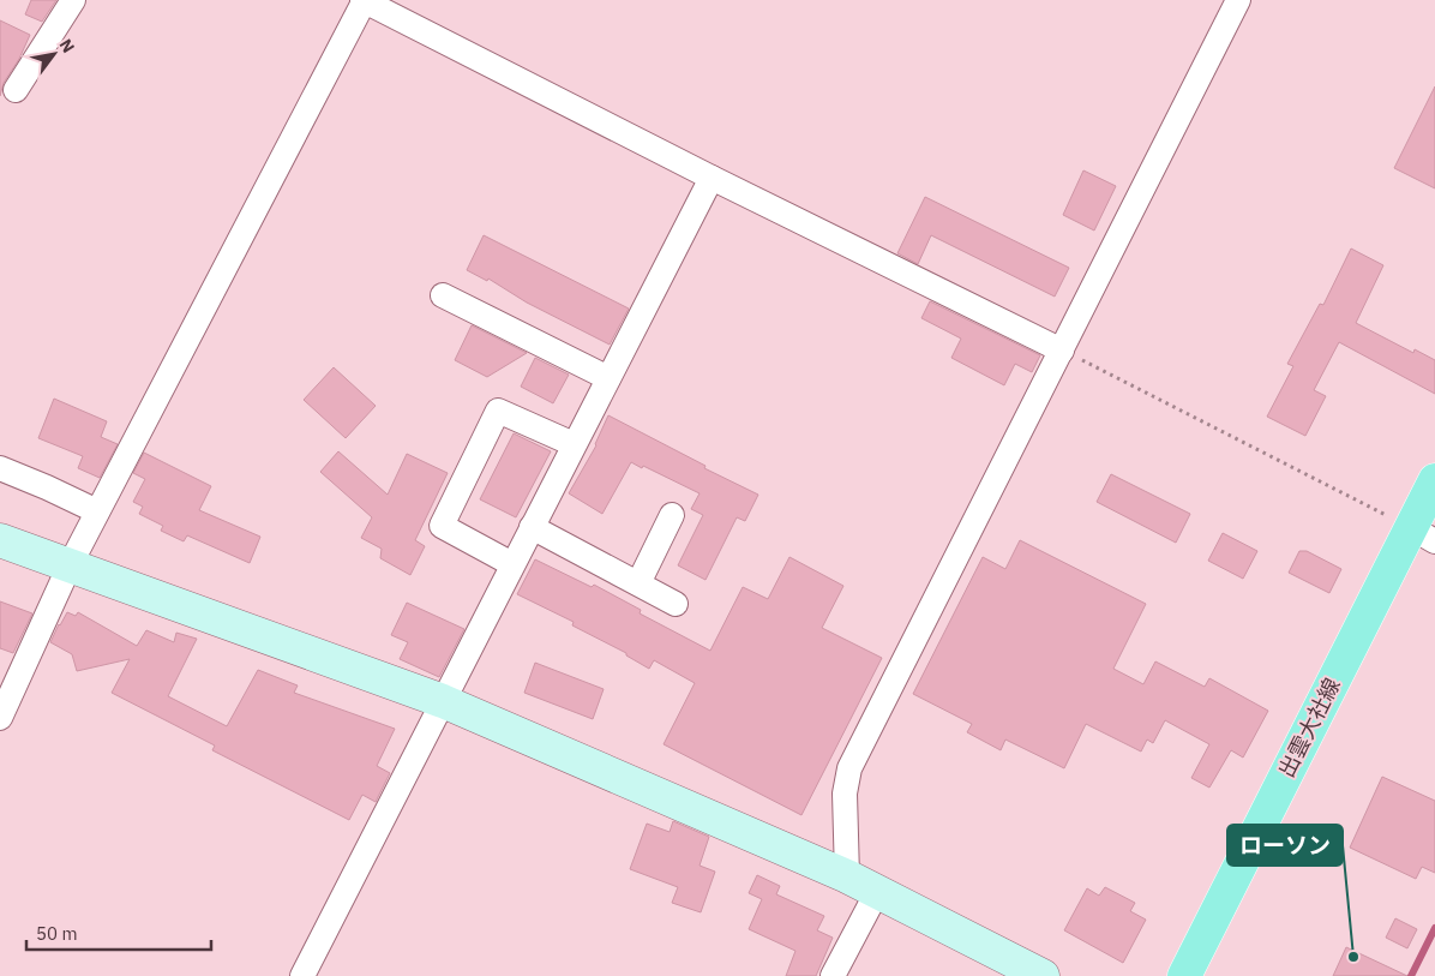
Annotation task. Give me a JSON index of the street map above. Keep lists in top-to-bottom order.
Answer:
{
  "streets": {
    "main road": ["出雲大社線"]
  },
  "places": ["ローソン"],
  "scale_bar": "50 m",
  "north": "top right"
}
